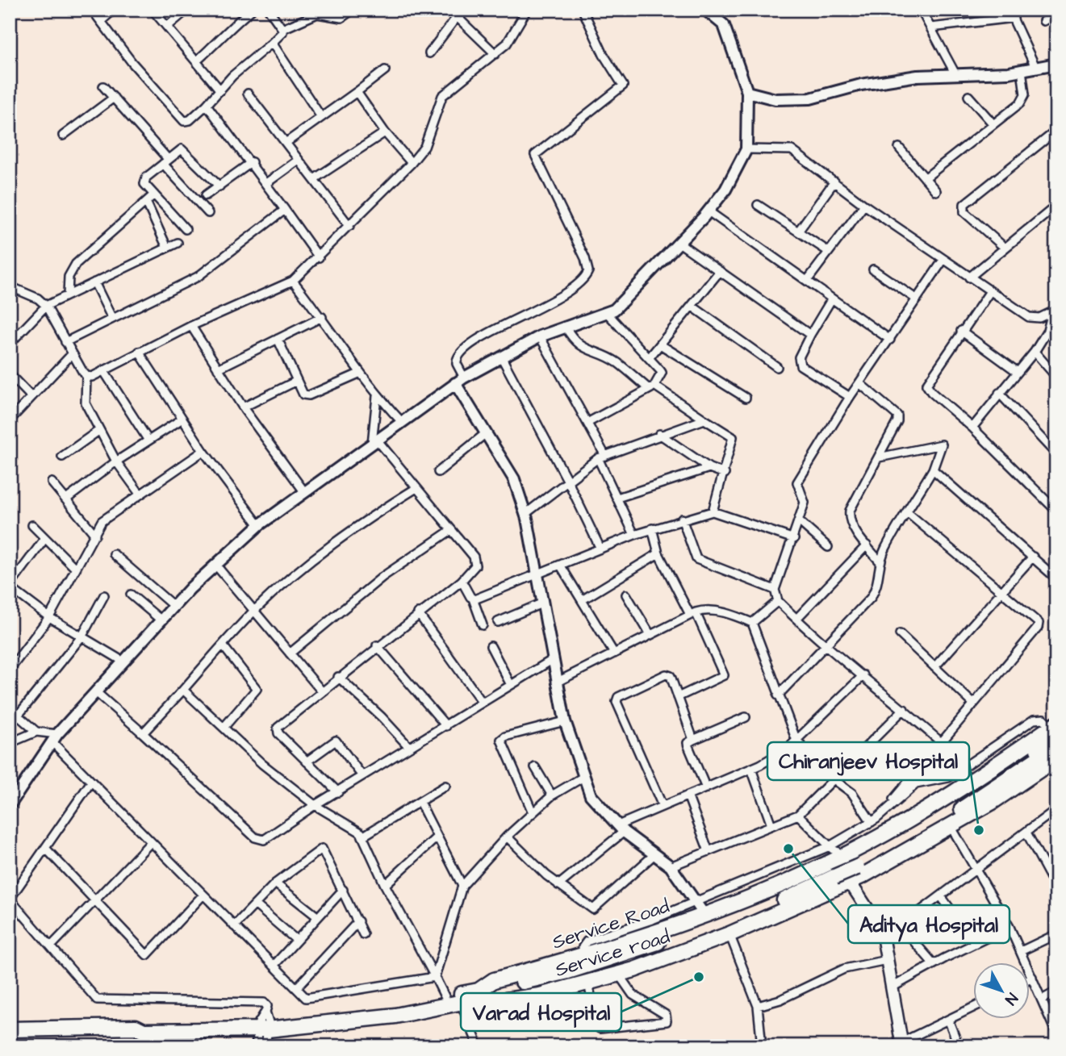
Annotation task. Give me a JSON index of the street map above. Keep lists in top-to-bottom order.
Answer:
{
  "streets": {
    "highway": ["Service Road", "Service road"]
  },
  "crossings": [
    ["Service Road", "Service road"]
  ],
  "places": ["Chiranjeev Hospital", "Aditya Hospital", "Varad Hospital"],
  "north": "bottom right"
}
